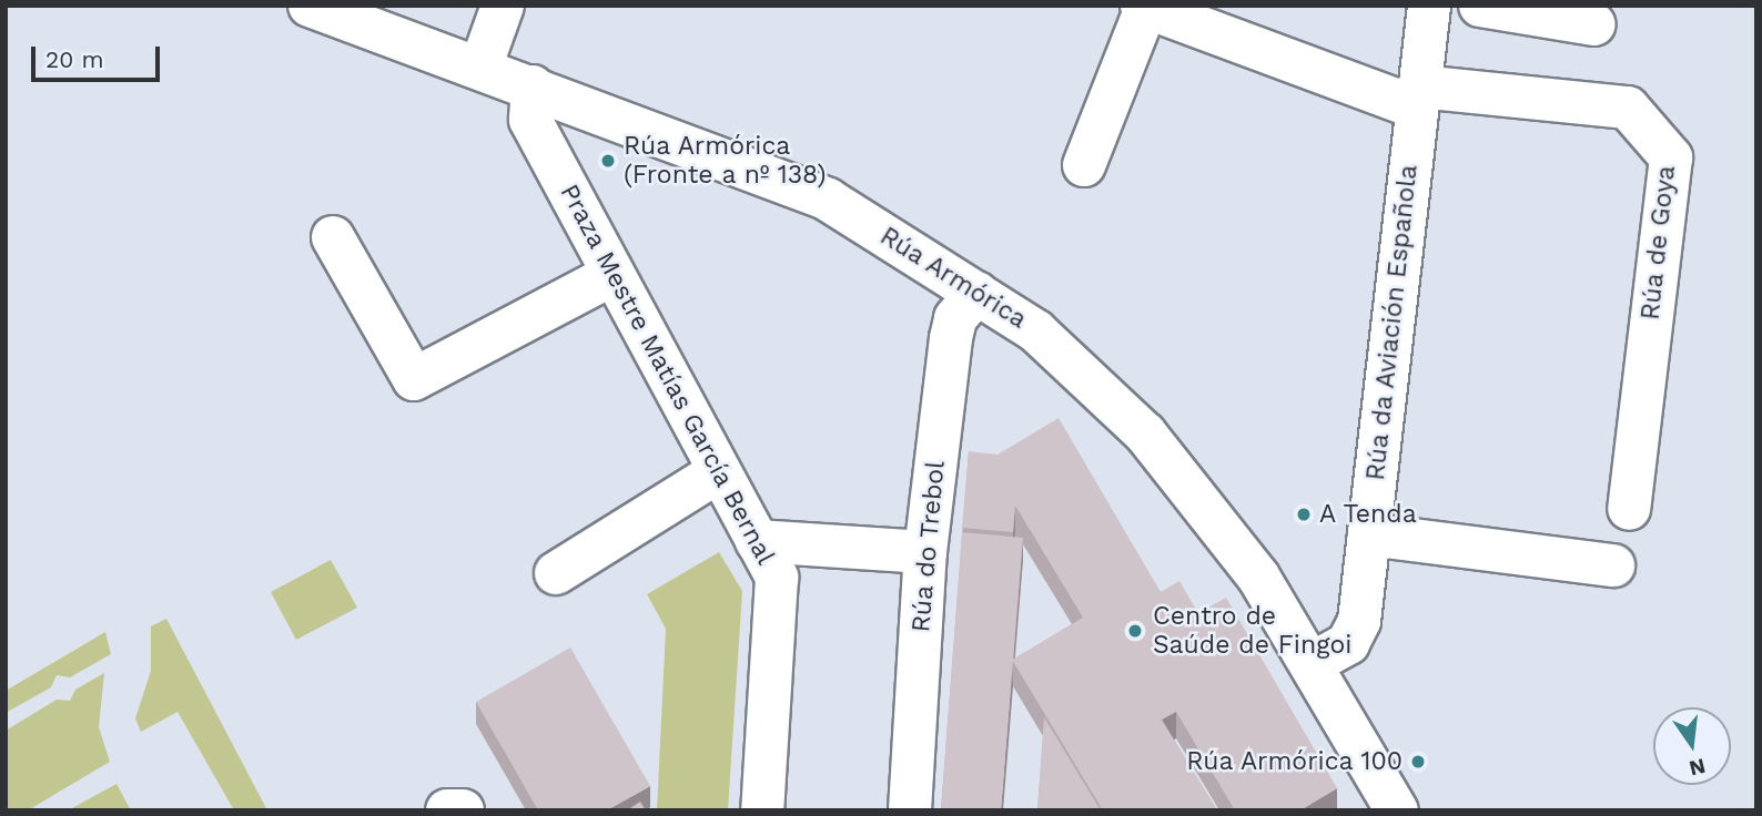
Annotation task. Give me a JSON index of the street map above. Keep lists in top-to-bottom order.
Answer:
{
  "streets": {
    "street": [
      "Rúa de Goya",
      "Rúa Armórica",
      "Rúa da Aviación Española",
      "Praza Mestre Matías García Bernal",
      "Rúa do Trebol"
    ]
  },
  "crossings": [
    ["Rúa de Goya", "Rúa da Aviación Española"],
    ["Rúa Armórica", "Rúa da Aviación Española"],
    ["Rúa Armórica", "Praza Mestre Matías García Bernal"],
    ["Rúa Armórica", "Rúa do Trebol"]
  ],
  "places": [
    "Rúa Armórica (Fronte a nº 138)",
    "A Tenda",
    "Centro de Saúde de Fingoi",
    "Rúa Armórica 100"
  ],
  "scale_bar": "20 m",
  "north": "bottom"
}
